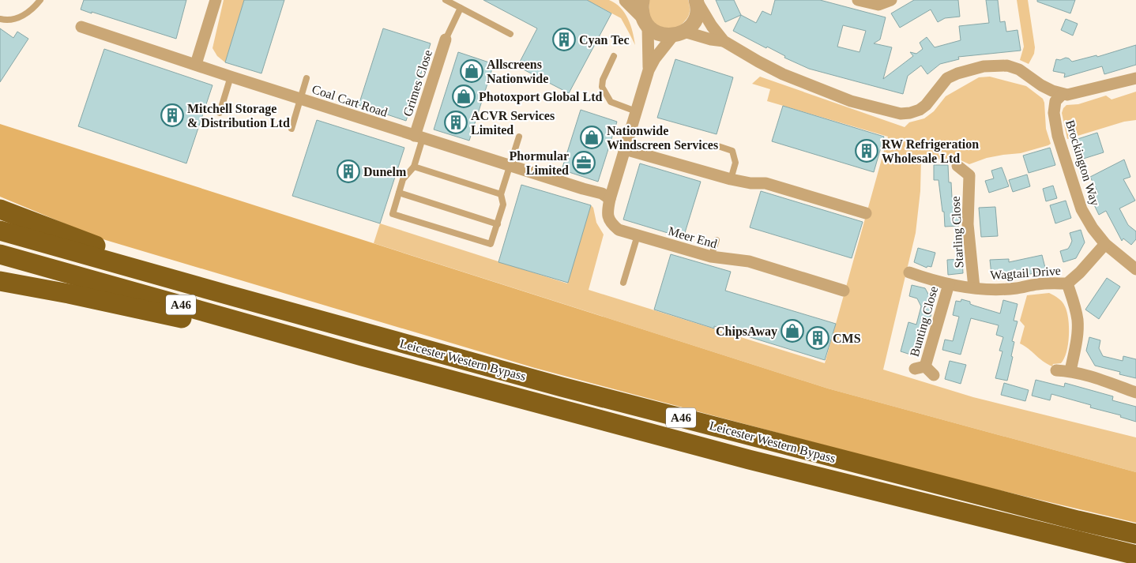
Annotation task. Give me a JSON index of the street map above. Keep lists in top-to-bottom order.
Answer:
{
  "streets": {
    "highway": ["A46", "Leicester Western Bypass"],
    "street": [
      "Grimes Close",
      "Coal Cart Road",
      "Brockington Way",
      "Starling Close",
      "Meer End",
      "Wagtail Drive",
      "Bunting Close"
    ]
  },
  "crossings": [
    ["Grimes Close", "Coal Cart Road"],
    ["Coal Cart Road", "Meer End"],
    ["Brockington Way", "Wagtail Drive"],
    ["Starling Close", "Wagtail Drive"],
    ["Wagtail Drive", "Bunting Close"],
    ["A46", "Leicester Western Bypass"]
  ],
  "places": {
    "building": [
      "Cyan Tec",
      "Mitchell Storage & Distribution Ltd",
      "ACVR Services Limited",
      "RW Refrigeration Wholesale Ltd",
      "Dunelm",
      "CMS"
    ],
    "shop": [
      "Allscreens Nationwide",
      "Photoxport Global Ltd",
      "Nationwide Windscreen Services",
      "ChipsAway"
    ],
    "office": ["Phormular Limited"]
  }
}
